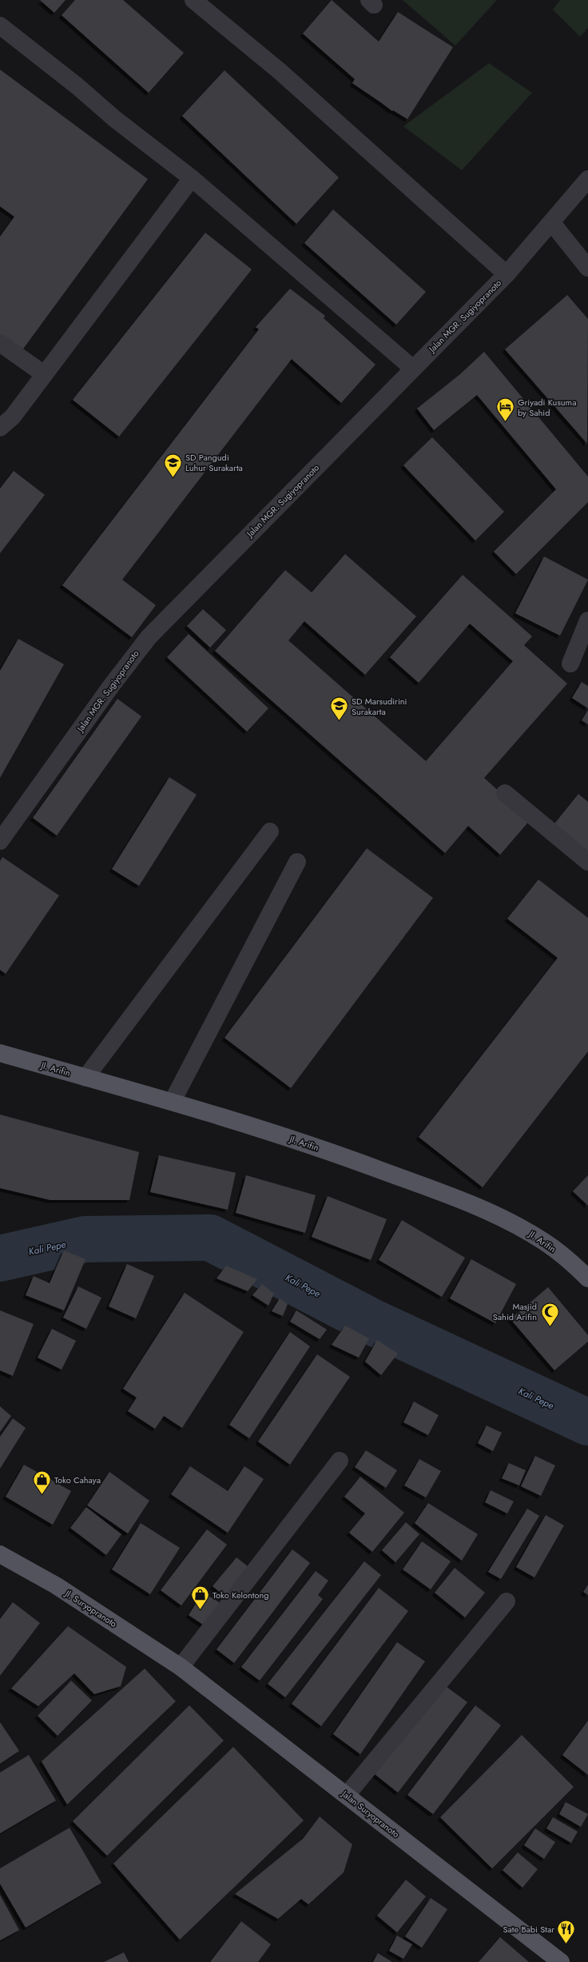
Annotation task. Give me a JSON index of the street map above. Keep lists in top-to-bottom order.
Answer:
{
  "streets": {
    "main road": ["Jl. Arifin", "Jl. Suryopranoto", "Jalan Suryopranoto"],
    "street": ["Jalan MGR. Sugiyopranoto"]
  },
  "crossings": [
    ["Jl. Suryopranoto", "Jalan Suryopranoto"]
  ],
  "water": ["Kali Pepe"],
  "places": {
    "hotel": ["Griyadi Kusuma by Sahid"],
    "school or university": ["SD Pangudi Luhur Surakarta", "SD Marsudirini Surakarta"],
    "mosque": ["Masjid Sahid Arifin"],
    "shop": ["Toko Cahaya", "Toko Kelontong"],
    "restaurant": ["Sate Babi Star"]
  }
}
